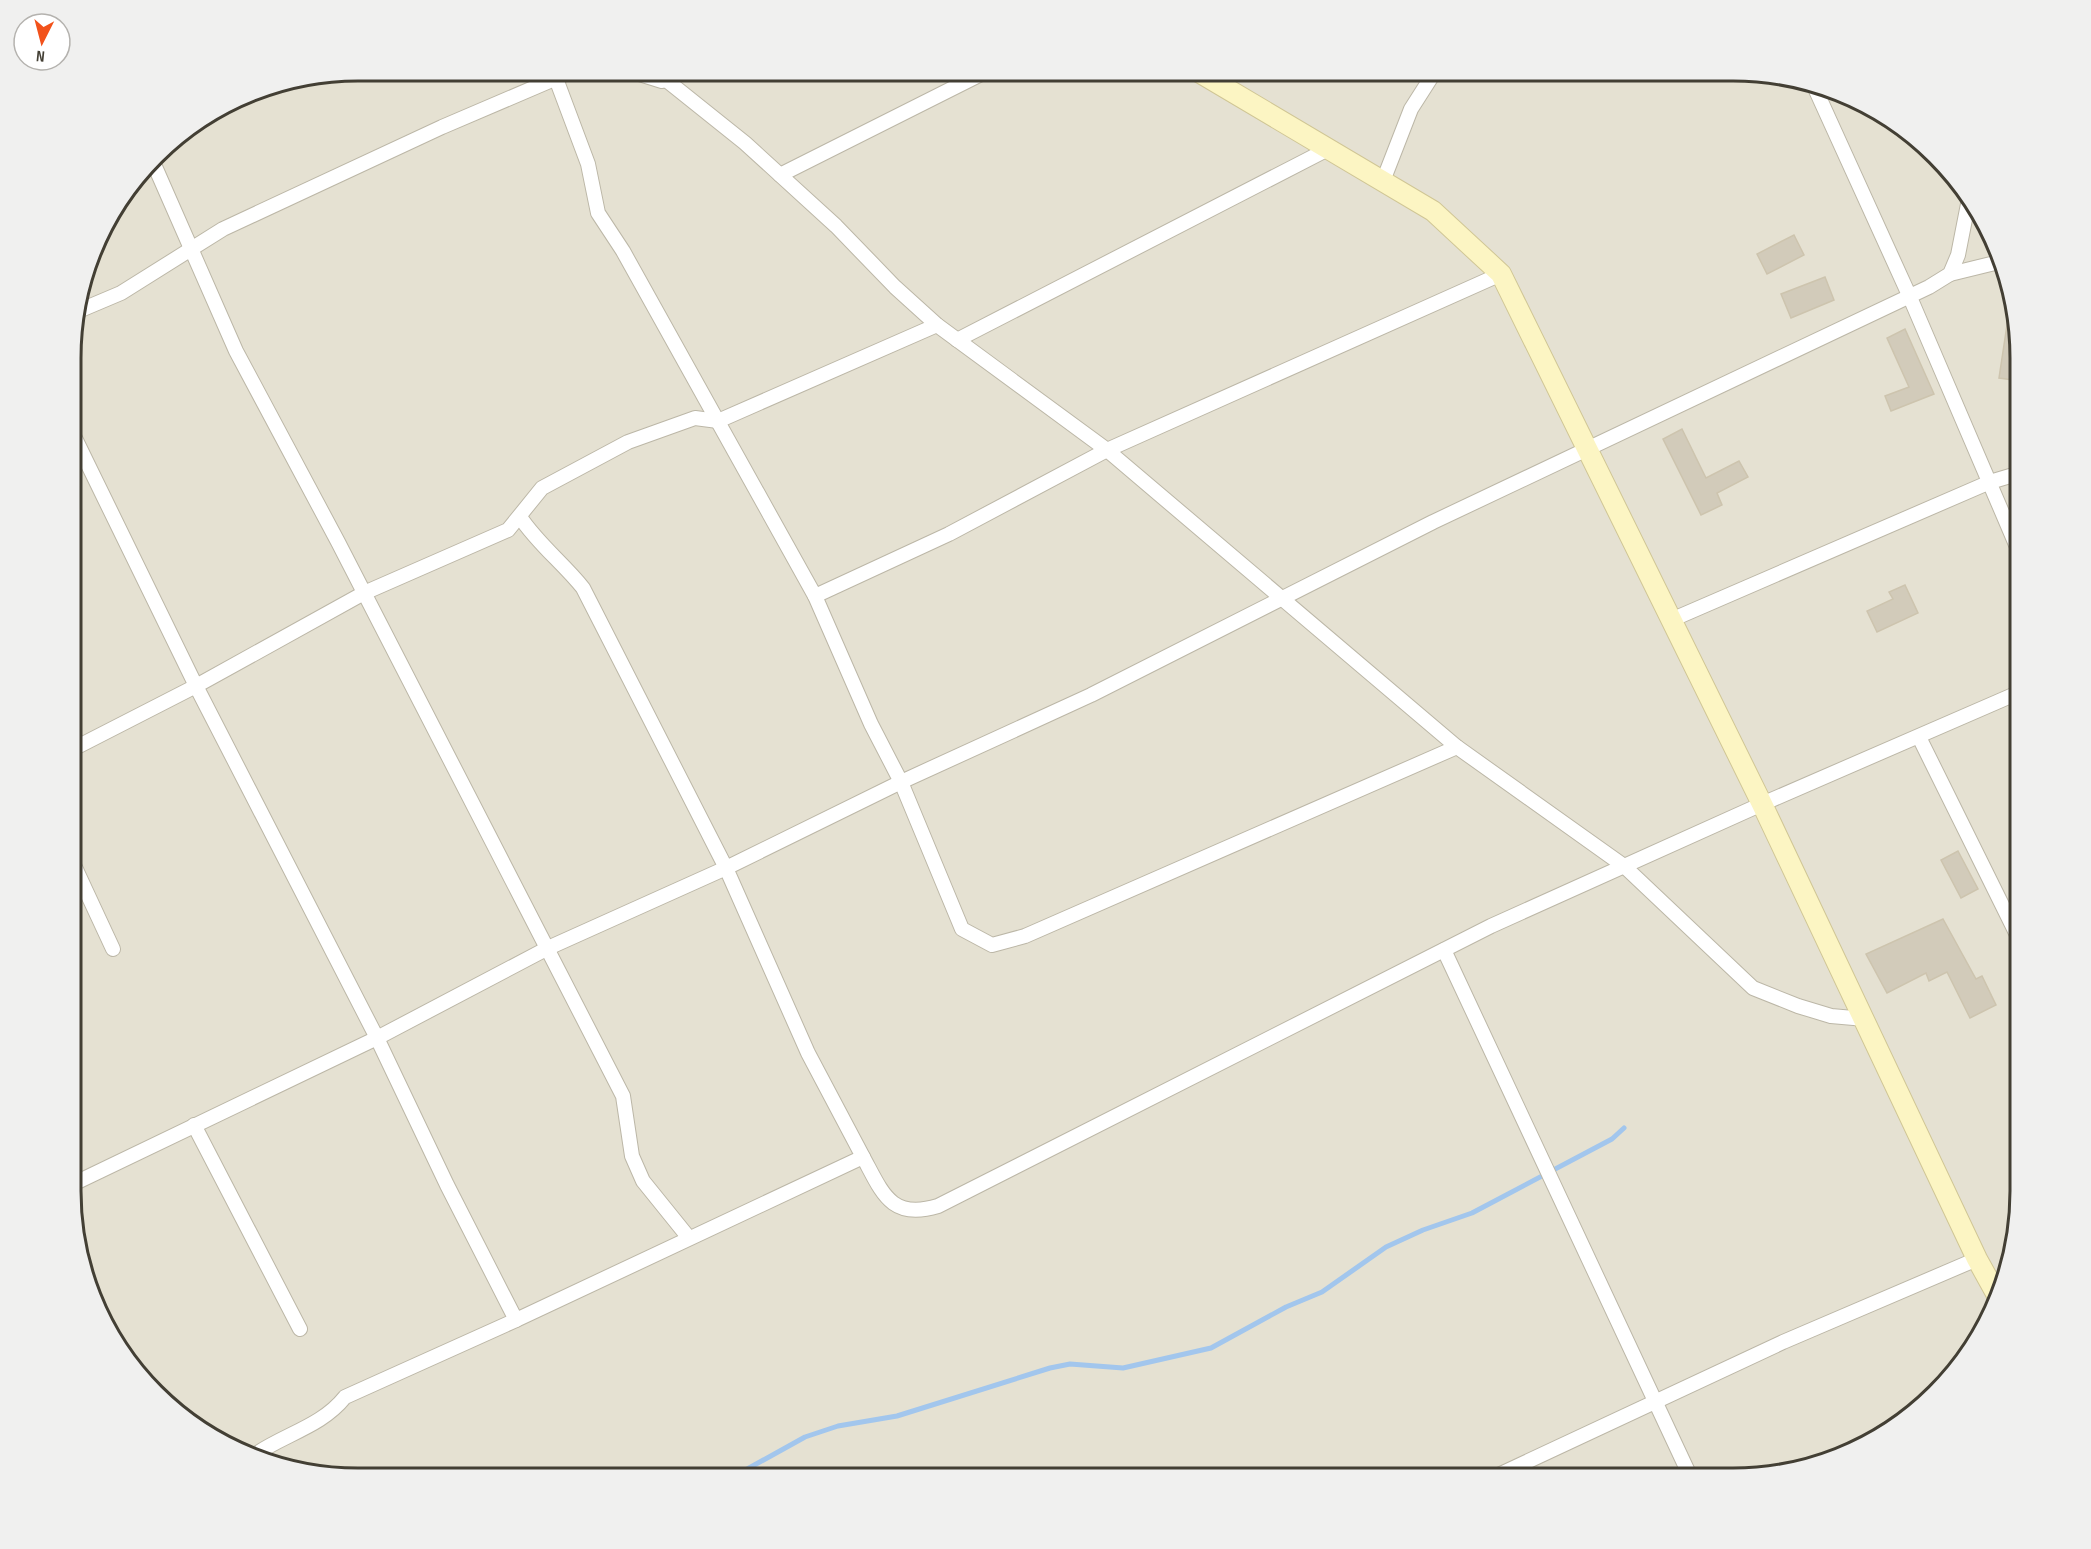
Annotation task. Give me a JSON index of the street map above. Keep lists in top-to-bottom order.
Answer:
{
  "north": "bottom"
}
